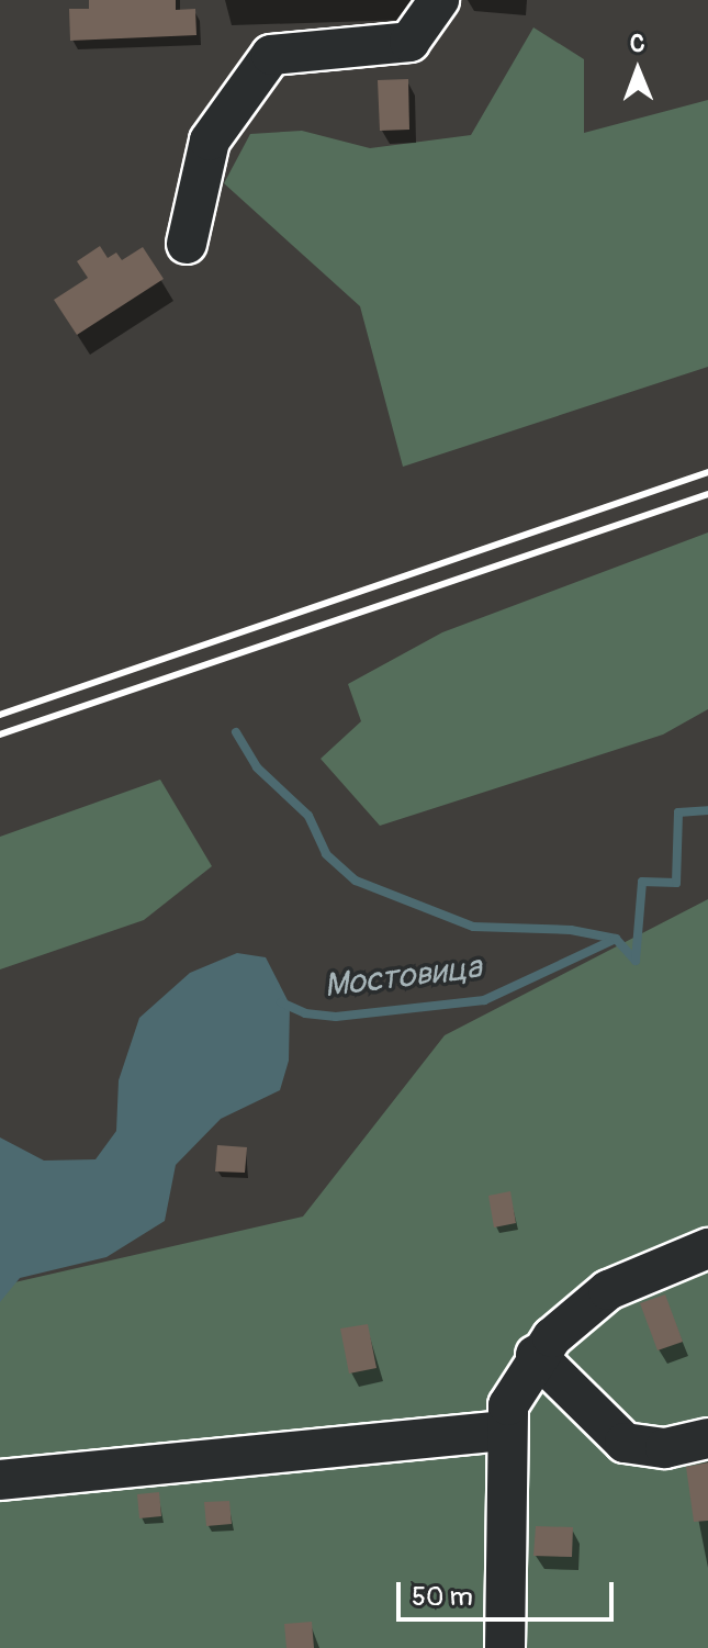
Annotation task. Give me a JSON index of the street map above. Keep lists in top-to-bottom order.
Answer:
{
  "water": ["Мостовица"],
  "scale_bar": "50 m",
  "north": "top"
}
